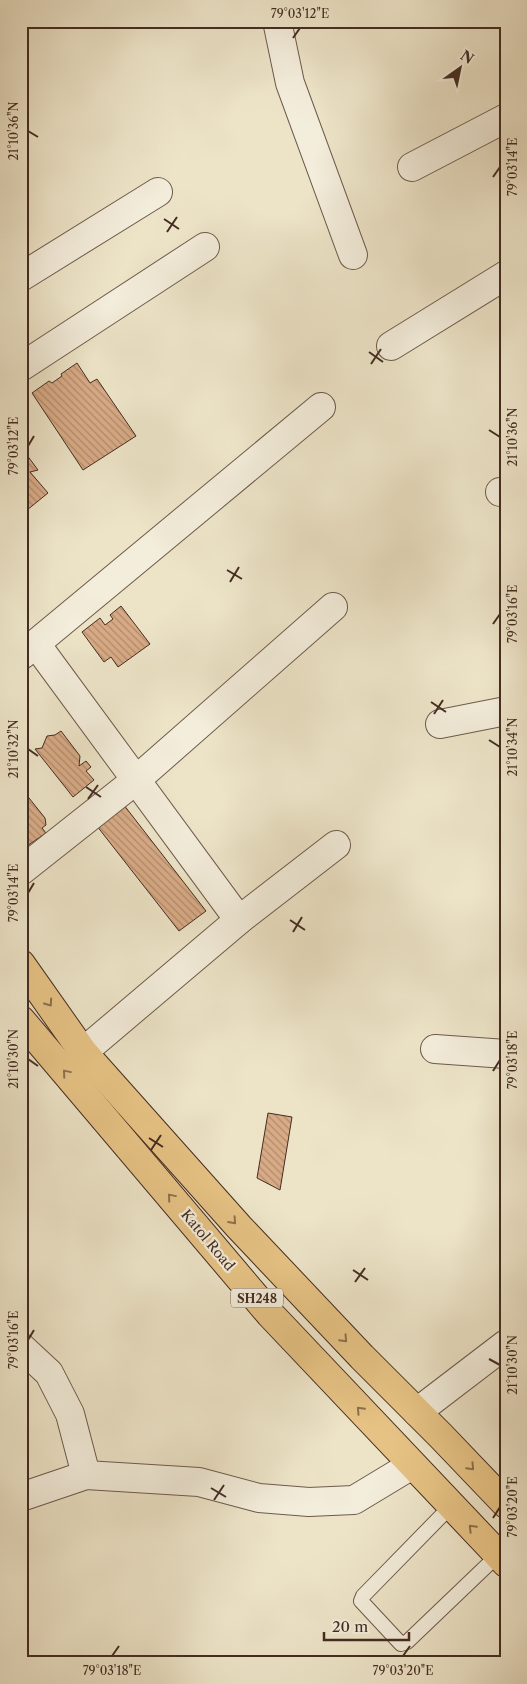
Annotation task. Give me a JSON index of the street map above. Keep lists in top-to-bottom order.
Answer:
{
  "streets": {
    "main road": ["Katol Road", "SH248"]
  },
  "scale_bar": "20 m",
  "north": "top right",
  "coordinates": [
    "79°03'12\"E",
    "21°10'36\"N",
    "79°03'14\"E",
    "79°03'16\"E",
    "21°10'34\"N",
    "21°10'32\"N",
    "21°10'30\"N",
    "79°03'18\"E",
    "79°03'20\"E"
  ]
}
